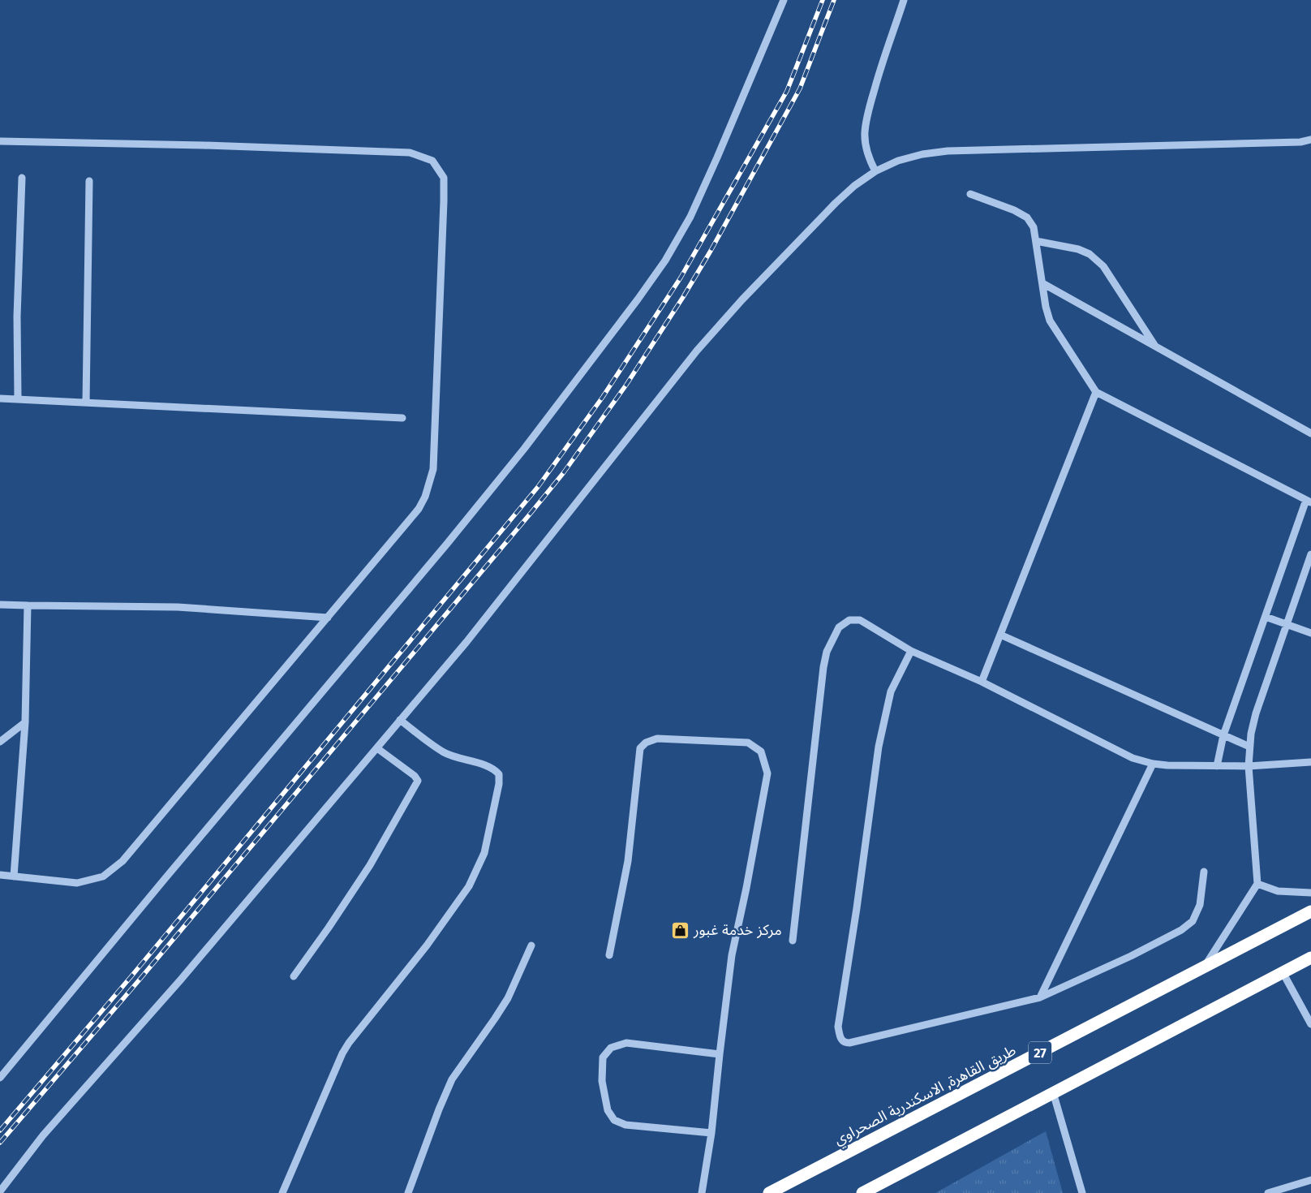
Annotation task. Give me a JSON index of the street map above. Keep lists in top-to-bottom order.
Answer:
{
  "streets": {
    "highway": ["27", "طريق القاهرة, الاسكندرية الصحراوي"]
  },
  "places": {
    "shop": ["مركز خدمة غبور"]
  }
}
